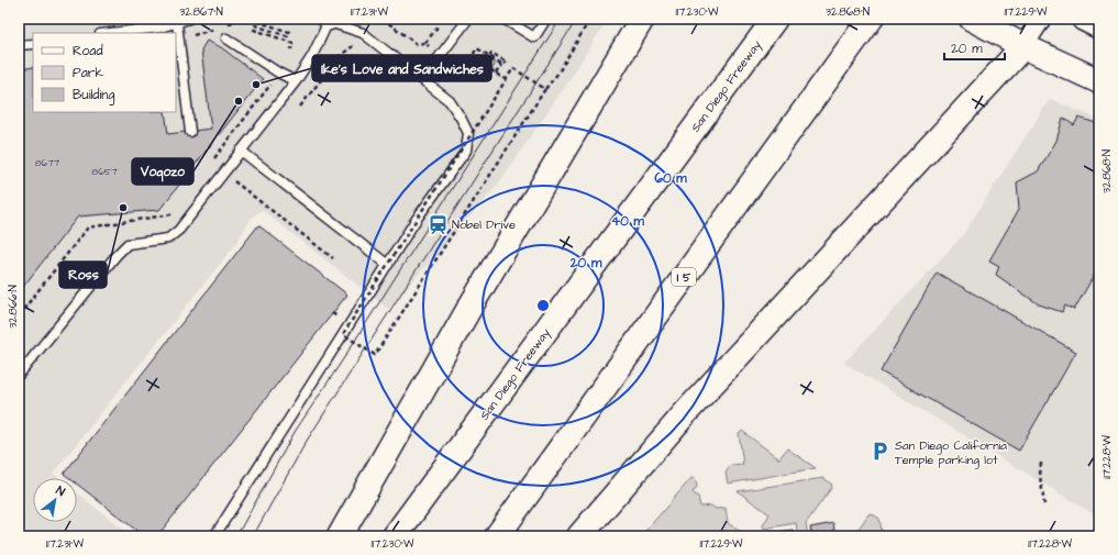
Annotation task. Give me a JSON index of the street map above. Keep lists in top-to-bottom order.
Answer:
{
  "streets": {
    "main road": ["San Diego Freeway", "I 5"]
  },
  "places": {
    "other": ["Ike's Love and Sandwiches", "Voqozo", "Ross"],
    "station": ["Nobel Drive"],
    "parking": ["San Diego California Temple parking lot"]
  },
  "house_numbers": ["8677", "8657"],
  "legend": ["Road", "Park", "Building"],
  "scale_bar": "20 m",
  "north": "top right",
  "coordinates": [
    "32.867°N",
    "117.231°W",
    "117.230°W",
    "32.868°N",
    "117.229°W",
    "32.866°N",
    "117.228°W"
  ],
  "rings": ["60 m", "40 m", "20 m"]
}
